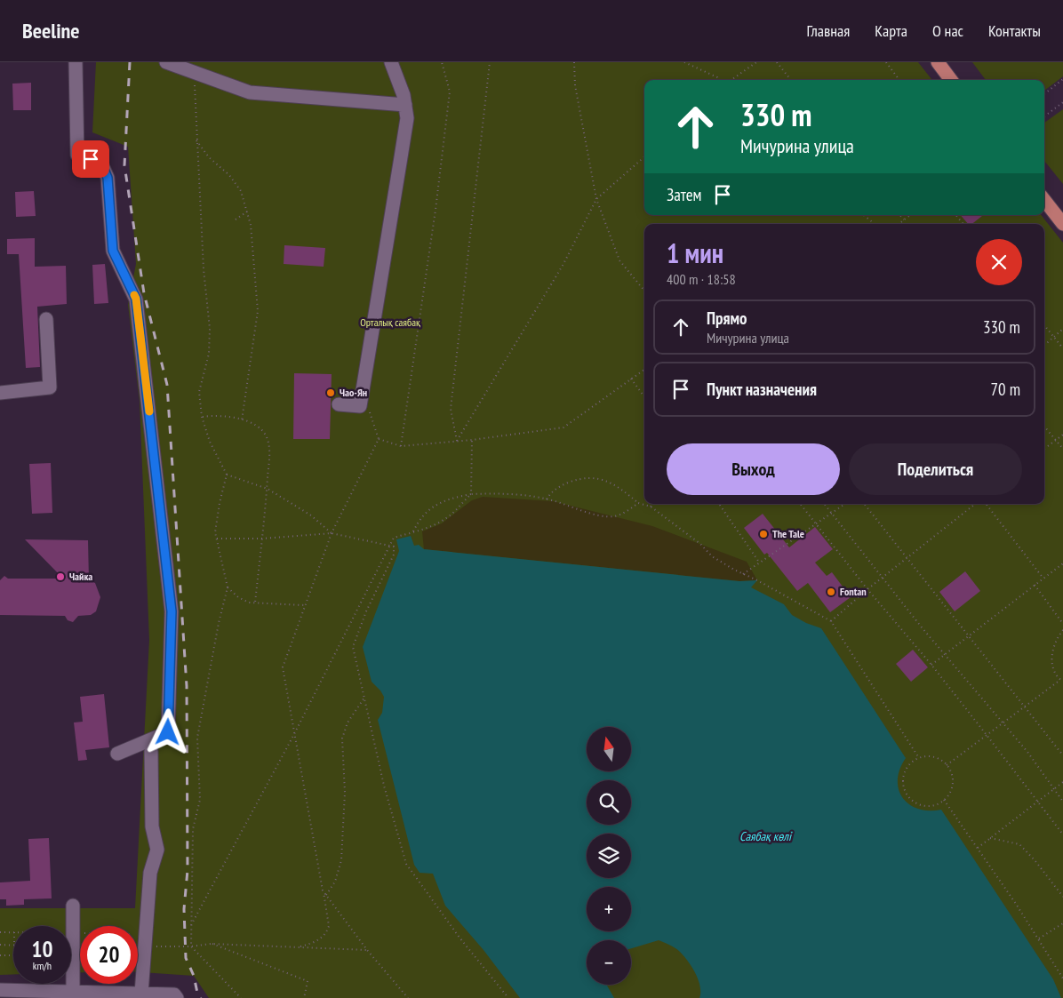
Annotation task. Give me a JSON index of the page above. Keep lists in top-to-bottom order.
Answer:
{
  "water": ["Саябақ көлі"],
  "parks": ["Орталық саябақ"],
  "places": [
    "Чао-Ян",
    "The Tale",
    "Чайка",
    "Fontan"
  ],
  "north": "top",
  "page": {
    "header": "Beeline",
    "nav": [
      "Главная",
      "Карта",
      "О нас",
      "Контакты"
    ],
    "turn": ["330 m", "Мичурина улица"],
    "then": "Затем",
    "heading": ["1 мин", "400 m · 18:58"],
    "list": [
      {
        "name": "Прямо",
        "note": "Мичурина улица",
        "value": "330 m"
      },
      {
        "name": "Пункт назначения",
        "value": "70 m"
      }
    ],
    "buttons": ["Выход", "Поделиться"],
    "map_buttons": ["+", "−"],
    "speed": "10 km/h",
    "limit": "20"
  }
}
